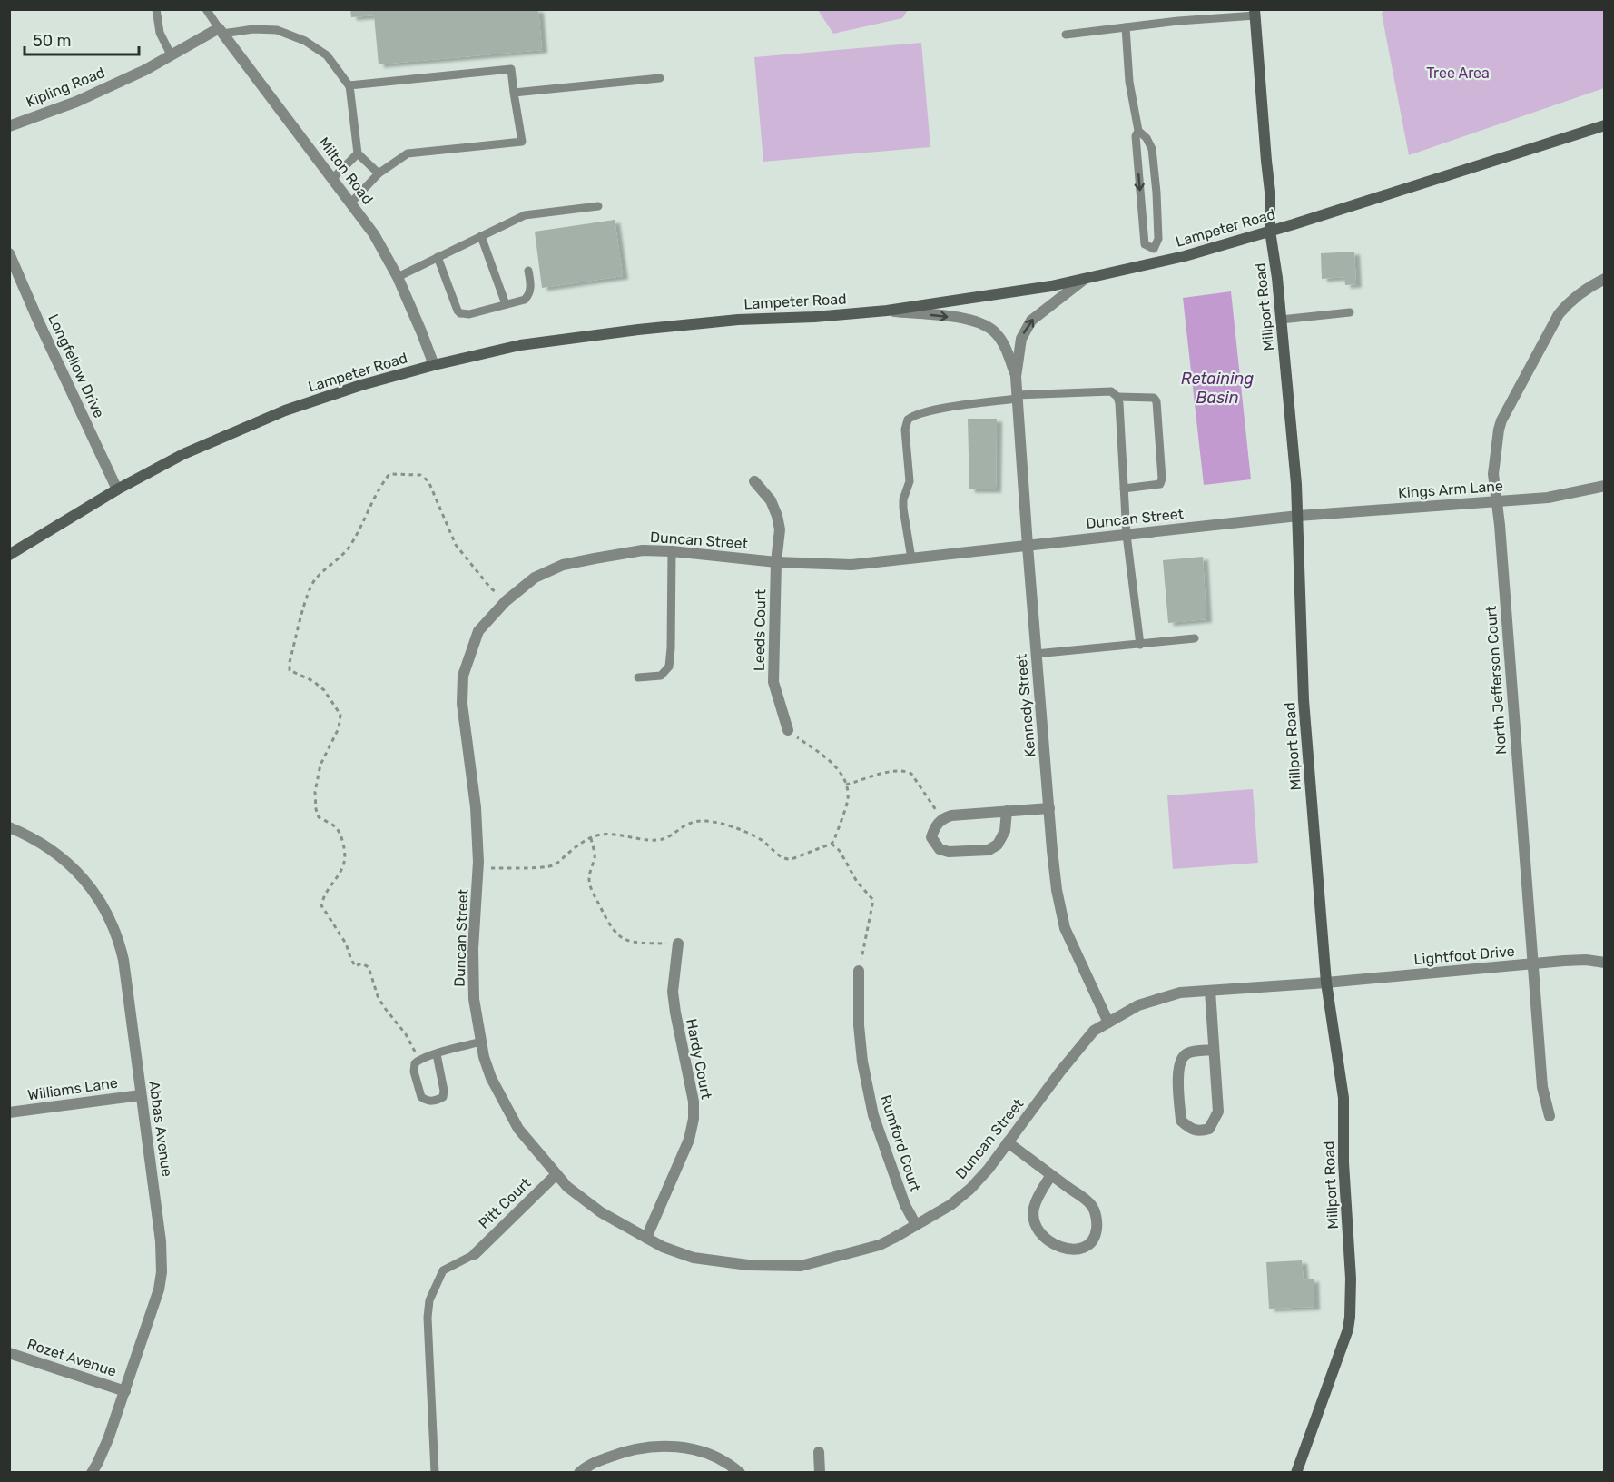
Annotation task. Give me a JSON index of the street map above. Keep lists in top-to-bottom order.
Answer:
{
  "streets": {
    "main road": ["Lampeter Road", "Millport Road"],
    "street": [
      "Kipling Road",
      "Milton Road",
      "Longfellow Drive",
      "Kings Arm Lane",
      "Duncan Street",
      "Leeds Court",
      "North Jefferson Court",
      "Kennedy Street",
      "Lightfoot Drive",
      "Hardy Court",
      "Williams Lane",
      "Abbas Avenue",
      "Rumford Court",
      "Pitt Court",
      "Rozet Avenue"
    ]
  },
  "crossings": [
    ["Kipling Road", "Milton Road"],
    ["Milton Road", "Lampeter Road"],
    ["Lampeter Road", "Millport Road"],
    ["Lampeter Road", "Longfellow Drive"],
    ["Lampeter Road", "Kennedy Street"],
    ["Millport Road", "Kings Arm Lane"],
    ["Millport Road", "Duncan Street"],
    ["Millport Road", "Lightfoot Drive"],
    ["Kings Arm Lane", "Duncan Street"],
    ["Kings Arm Lane", "North Jefferson Court"],
    ["Duncan Street", "Leeds Court"],
    ["Duncan Street", "Kennedy Street"],
    ["Duncan Street", "Lightfoot Drive"],
    ["Duncan Street", "Hardy Court"],
    ["Duncan Street", "Rumford Court"],
    ["Duncan Street", "Pitt Court"],
    ["North Jefferson Court", "Lightfoot Drive"],
    ["Williams Lane", "Abbas Avenue"],
    ["Abbas Avenue", "Rozet Avenue"]
  ],
  "water": ["Retaining Basin"],
  "parks": ["Tree Area"],
  "scale_bar": "50 m"
}
